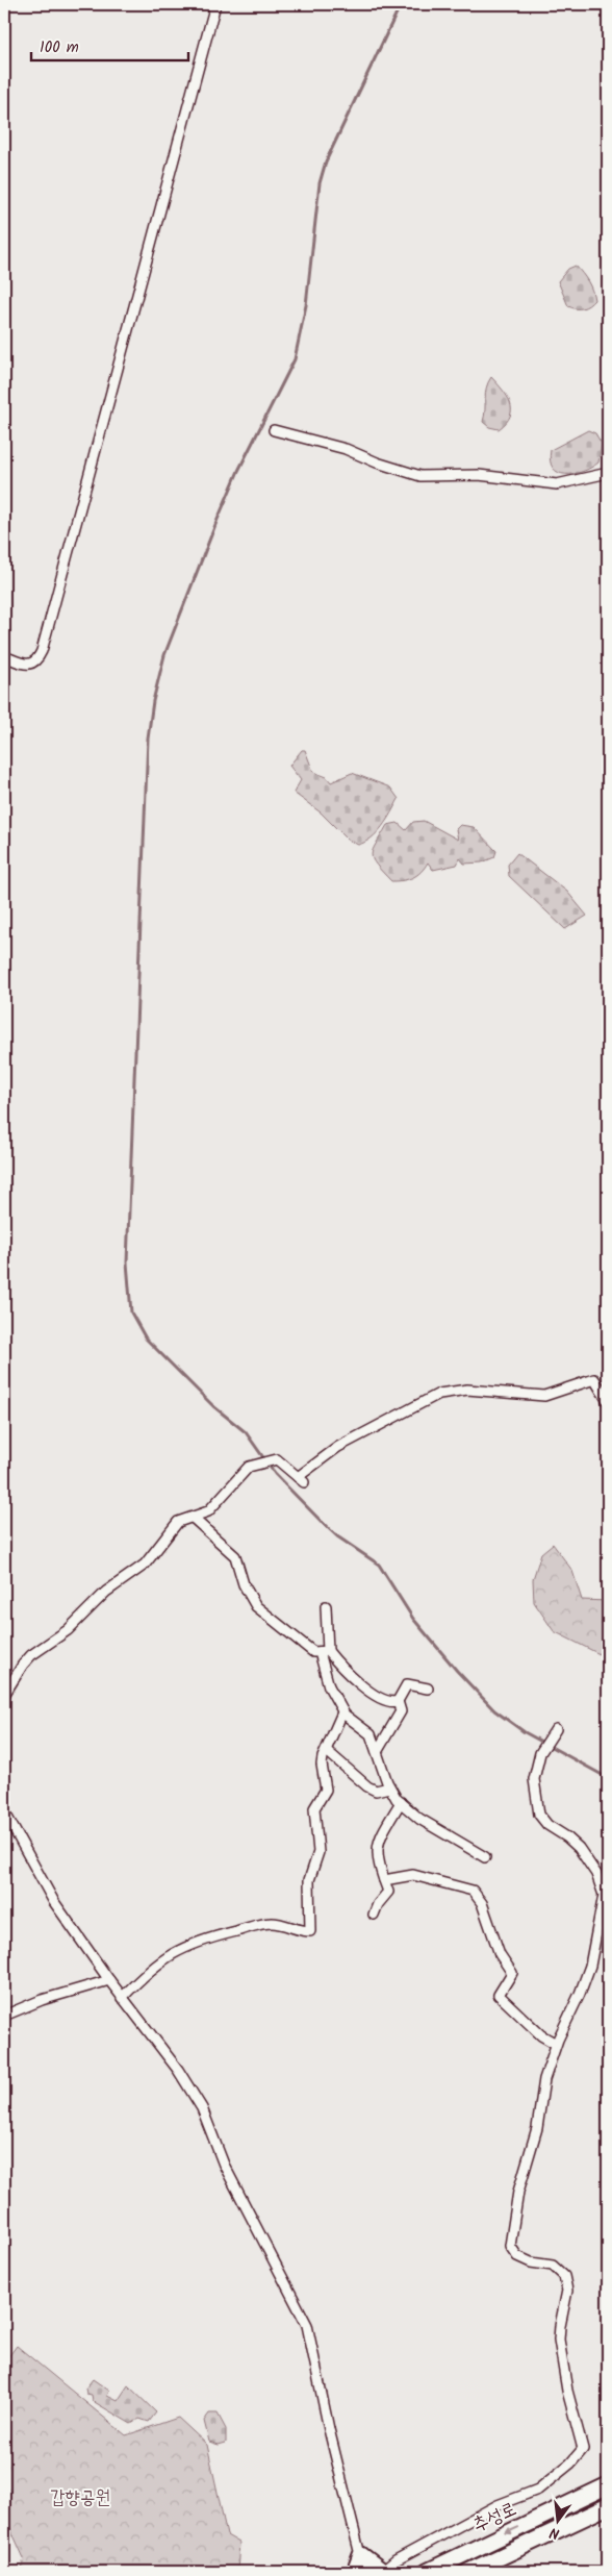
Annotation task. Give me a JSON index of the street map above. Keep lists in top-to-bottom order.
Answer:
{
  "streets": {
    "main road": ["추성로"]
  },
  "parks": ["갑향공원"],
  "scale_bar": "100 m",
  "north": "bottom"
}
